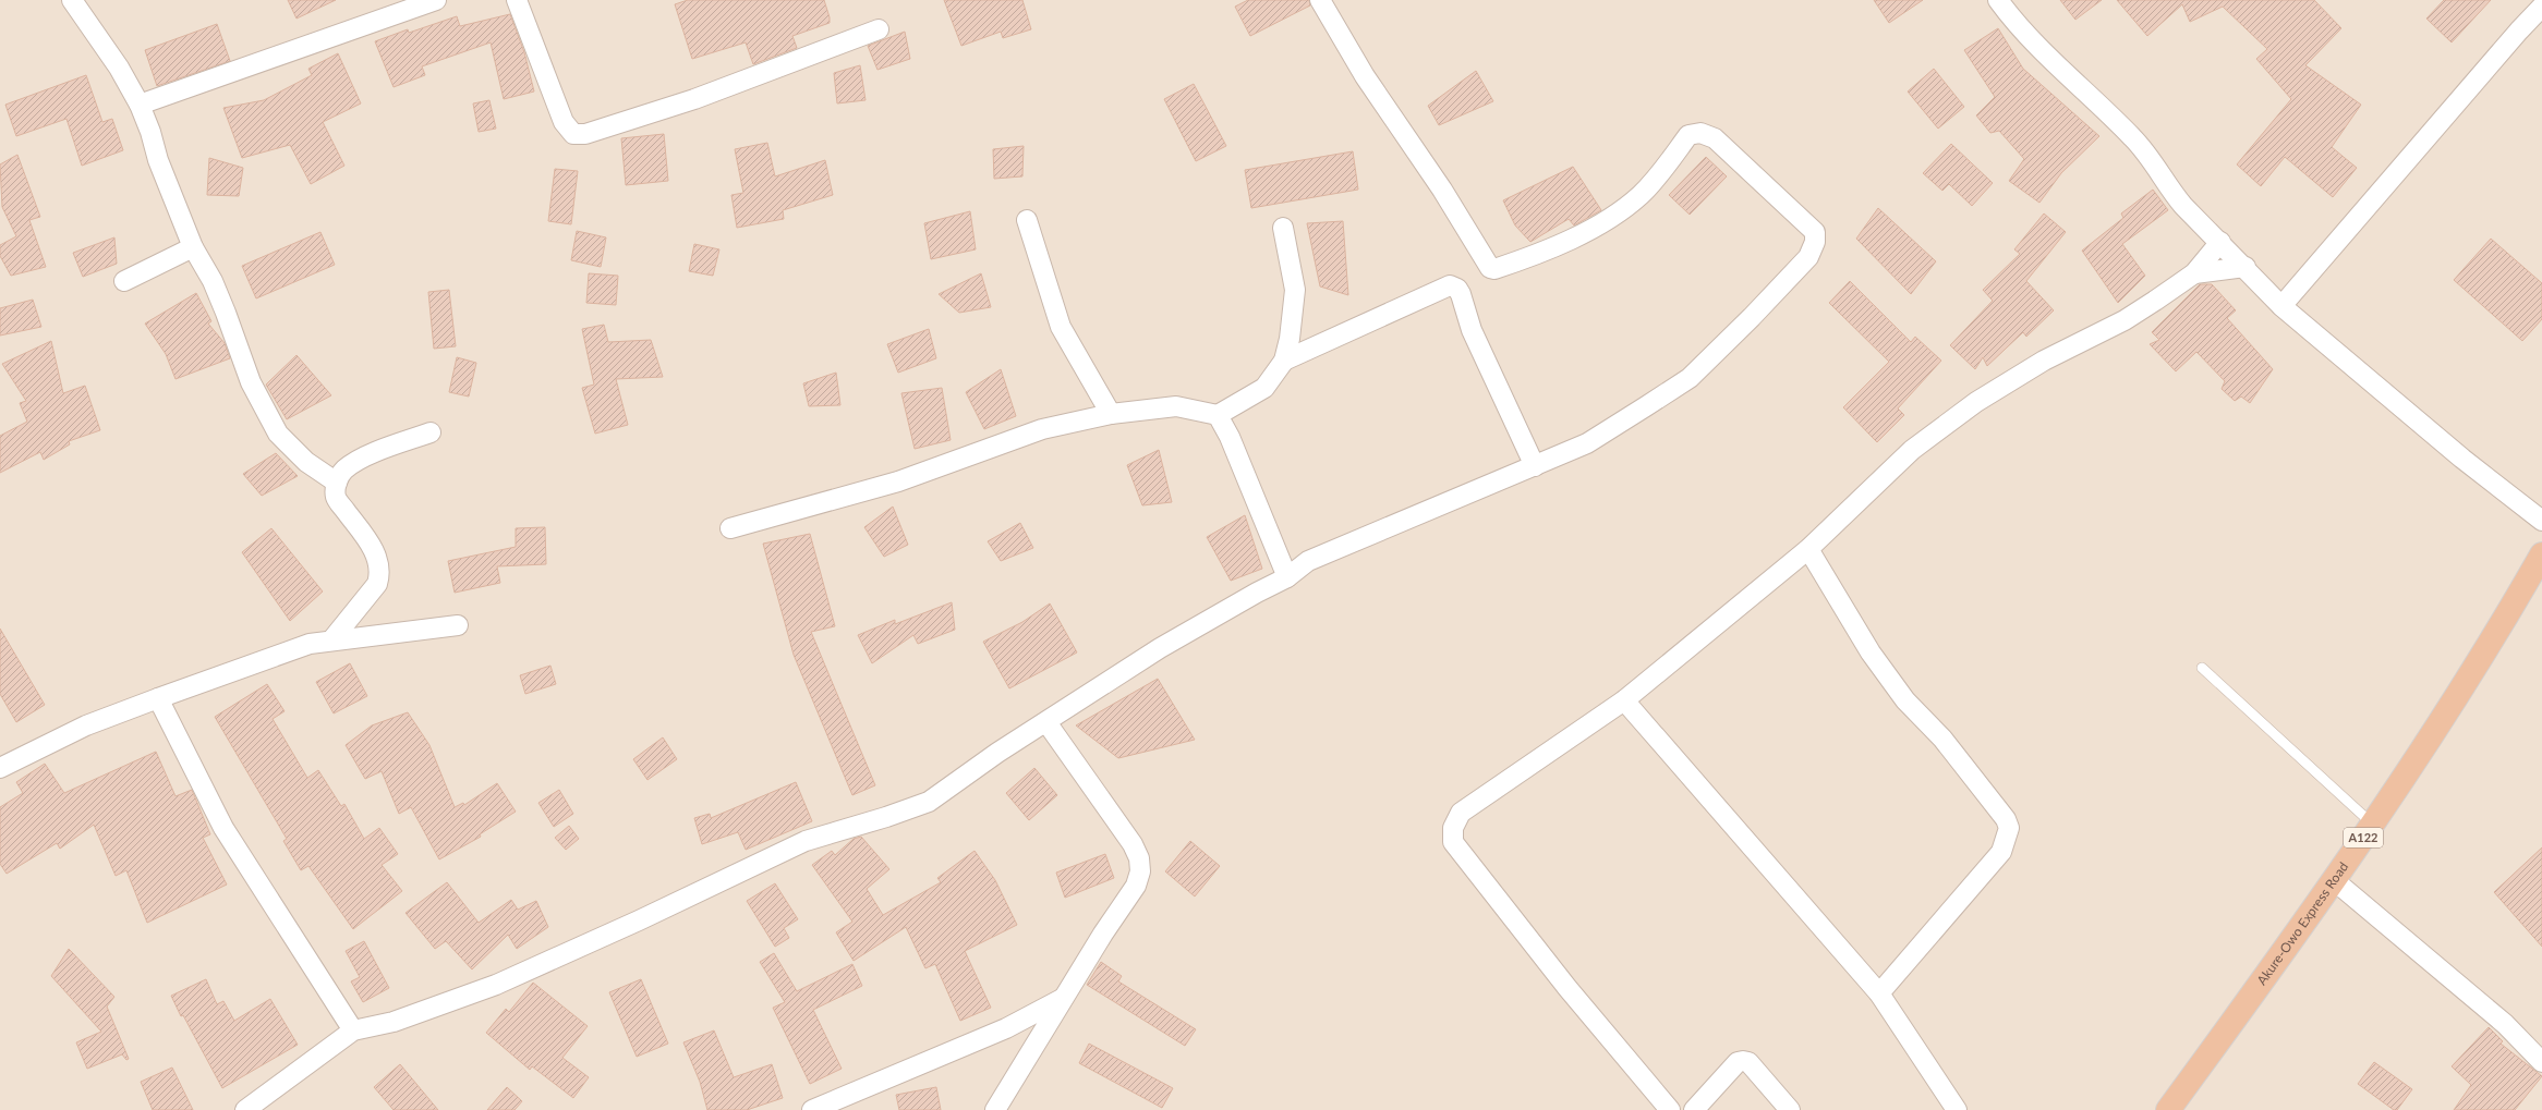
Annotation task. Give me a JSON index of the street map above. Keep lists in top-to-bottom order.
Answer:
{
  "streets": {
    "highway": ["A122", "Akure-Owo Express Road"]
  }
}
